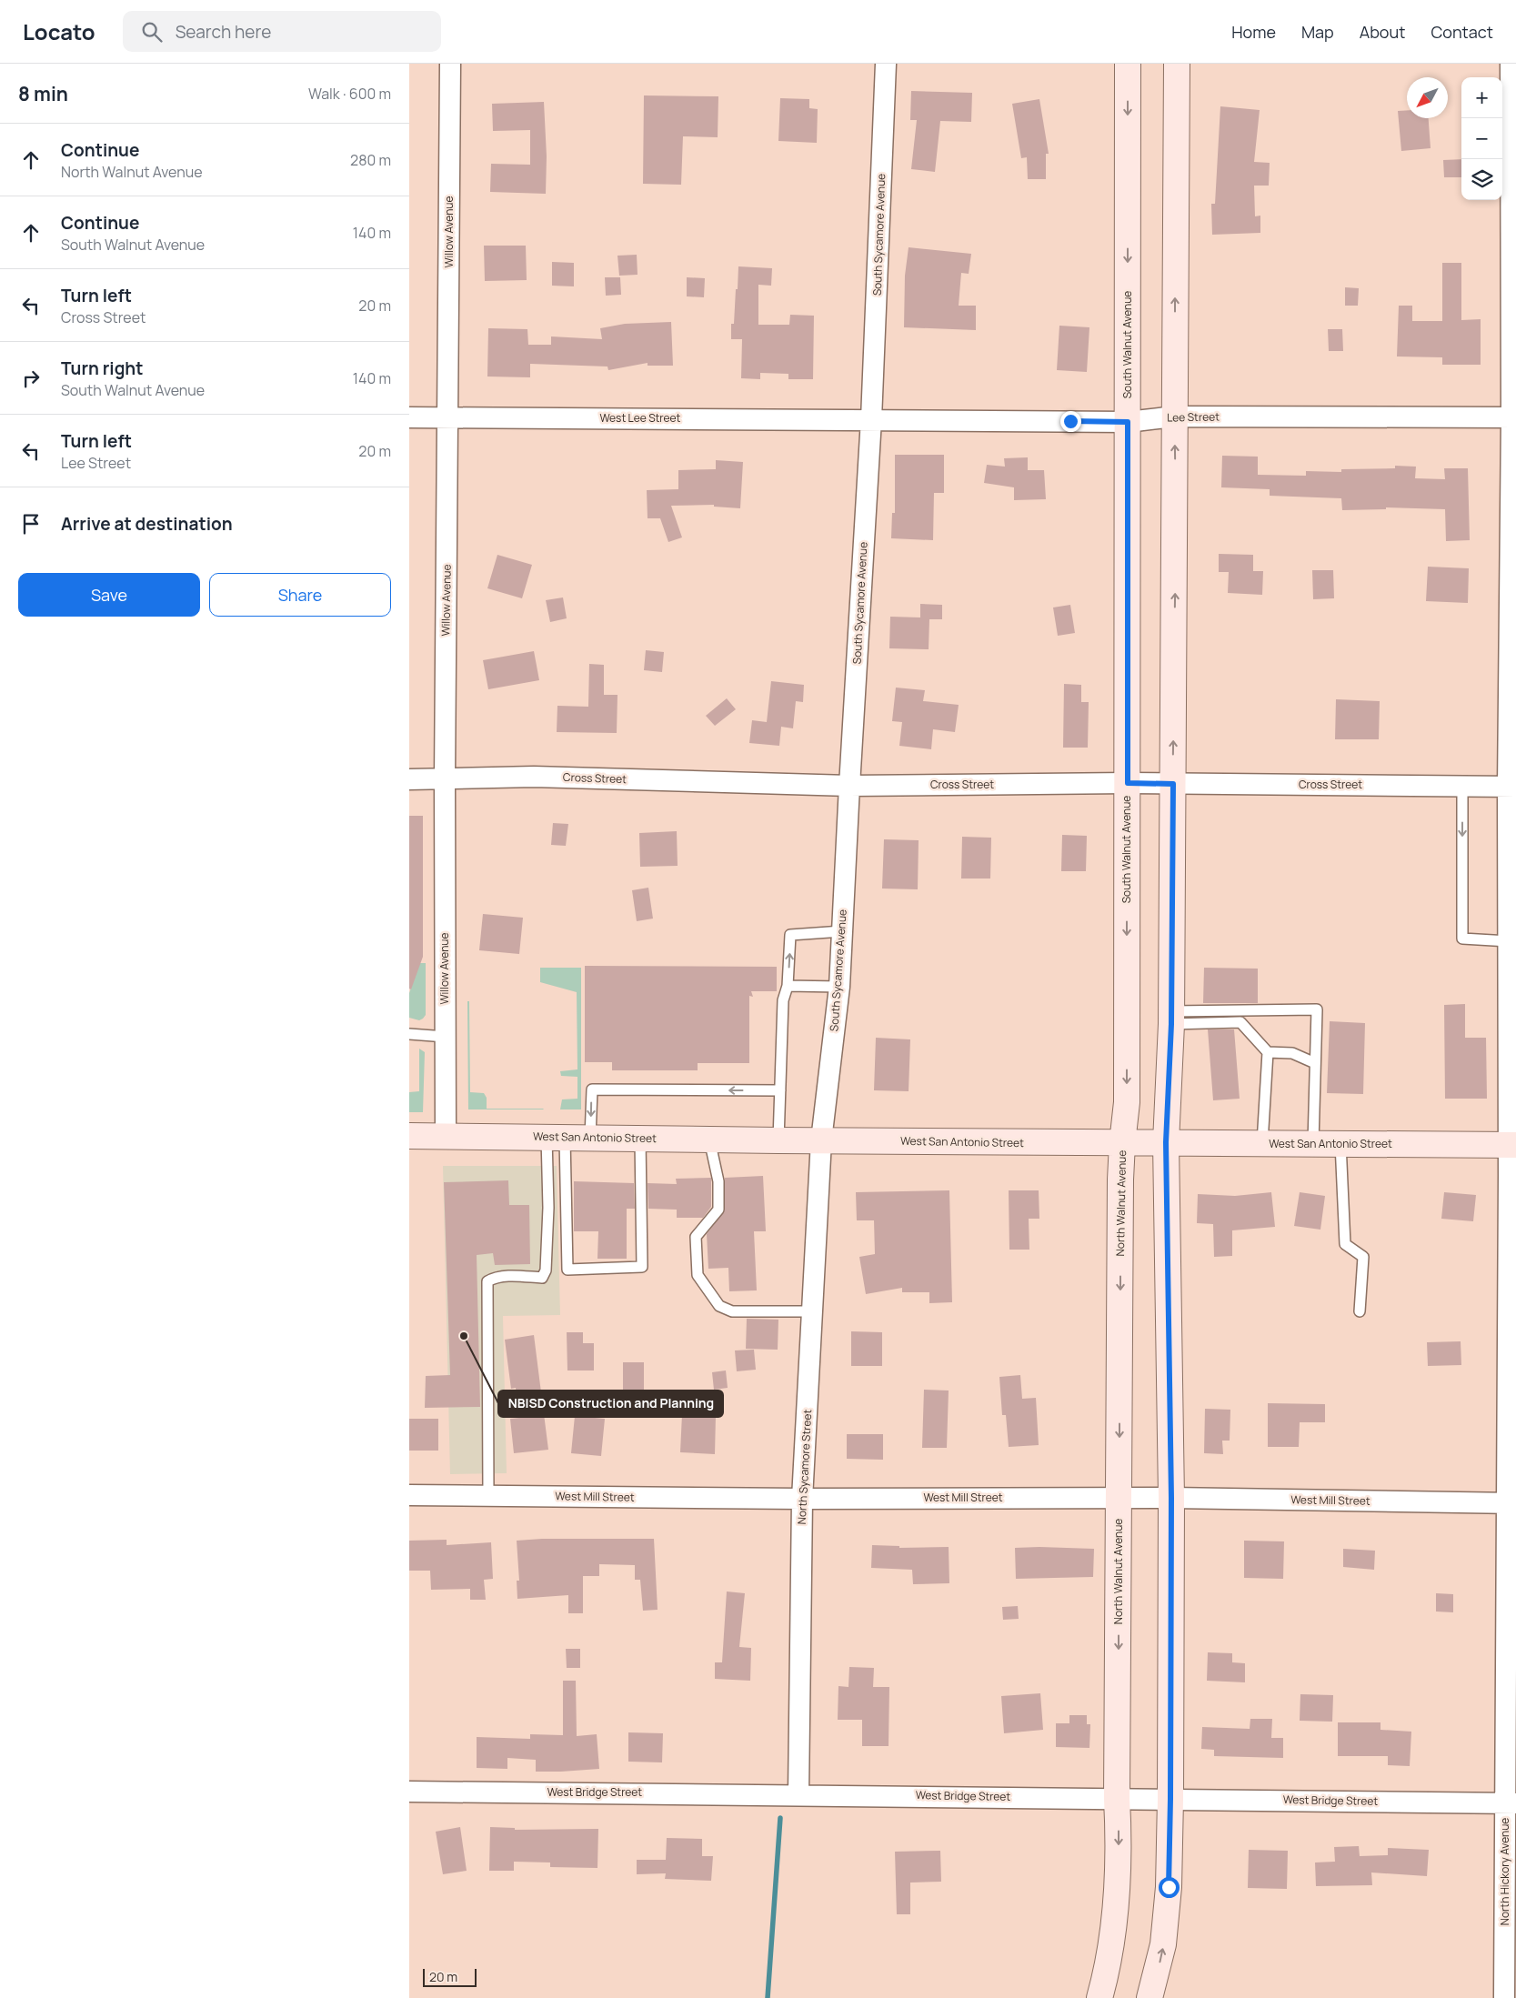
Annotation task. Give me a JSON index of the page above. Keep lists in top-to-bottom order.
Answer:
{
  "streets": {
    "main road": ["South Walnut Avenue", "West San Antonio Street", "North Walnut Avenue"],
    "street": [
      "Willow Avenue",
      "South Sycamore Avenue",
      "Lee Street",
      "West Lee Street",
      "Cross Street",
      "North Sycamore Street",
      "West Mill Street",
      "West Bridge Street",
      "North Hickory Avenue"
    ]
  },
  "crossings": [
    ["Willow Avenue", "West Lee Street"],
    ["Willow Avenue", "Cross Street"],
    ["Willow Avenue", "West San Antonio Street"],
    ["South Sycamore Avenue", "Lee Street"],
    ["South Sycamore Avenue", "West Lee Street"],
    ["South Sycamore Avenue", "Cross Street"],
    ["South Sycamore Avenue", "West San Antonio Street"],
    ["South Sycamore Avenue", "North Sycamore Street"],
    ["South Walnut Avenue", "Lee Street"],
    ["South Walnut Avenue", "Cross Street"],
    ["South Walnut Avenue", "West San Antonio Street"],
    ["South Walnut Avenue", "North Walnut Avenue"],
    ["Lee Street", "West Lee Street"],
    ["Lee Street", "North Hickory Avenue"],
    ["Cross Street", "North Hickory Avenue"],
    ["West San Antonio Street", "North Walnut Avenue"],
    ["West San Antonio Street", "North Sycamore Street"],
    ["West San Antonio Street", "North Hickory Avenue"],
    ["North Walnut Avenue", "West Mill Street"],
    ["North Walnut Avenue", "West Bridge Street"],
    ["North Sycamore Street", "West Mill Street"],
    ["North Sycamore Street", "West Bridge Street"],
    ["West Mill Street", "North Hickory Avenue"],
    ["West Bridge Street", "North Hickory Avenue"]
  ],
  "places": ["NBISD Construction and Planning"],
  "scale_bar": "20 m",
  "north": "bottom left",
  "page": {
    "header": "Locato",
    "search": "Search here",
    "nav": [
      "Home",
      "Map",
      "About",
      "Contact"
    ],
    "heading": ["8 min", "Walk · 600 m"],
    "map_buttons": ["+", "−"],
    "list": [
      ["Continue", "North Walnut Avenue", "280 m"],
      ["Continue", "South Walnut Avenue", "140 m"],
      ["Turn left", "Cross Street", "20 m"],
      ["Turn right", "South Walnut Avenue", "140 m"],
      ["Turn left", "Lee Street", "20 m"],
      "Arrive at destination"
    ],
    "buttons": ["Save", "Share"],
    "scale": "20 m"
  }
}
